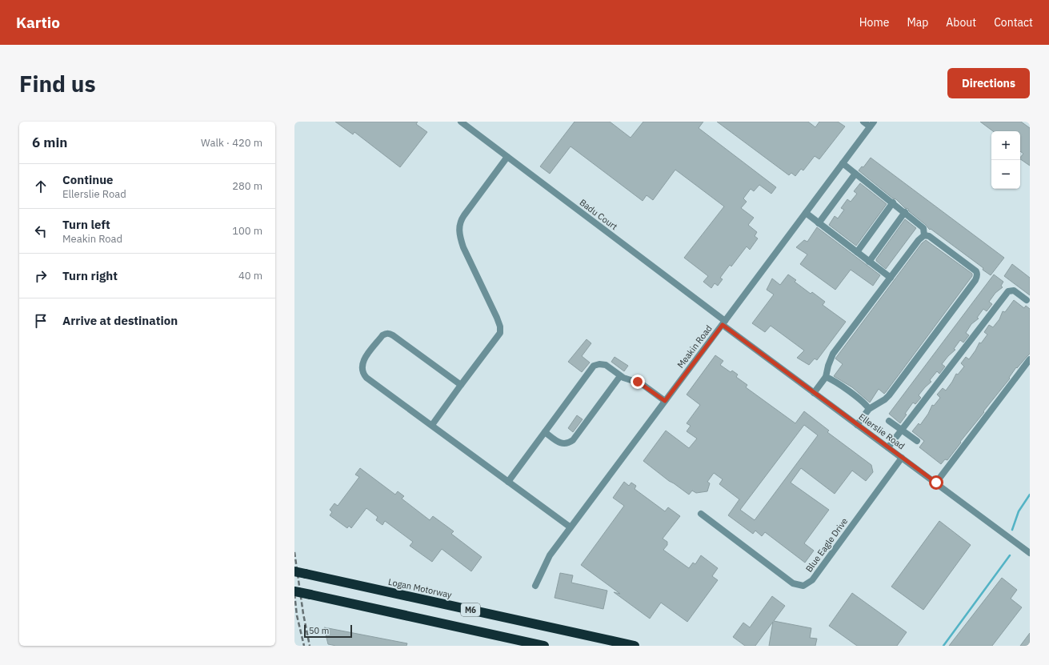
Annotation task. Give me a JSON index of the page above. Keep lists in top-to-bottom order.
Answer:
{
  "streets": {
    "highway": ["Logan Motorway", "M6"],
    "street": [
      "Badu Court",
      "Meakin Road",
      "Ellerslie Road",
      "Blue Eagle Drive"
    ]
  },
  "crossings": [
    ["Badu Court", "Meakin Road"],
    ["Badu Court", "Ellerslie Road"],
    ["Meakin Road", "Ellerslie Road"],
    ["Ellerslie Road", "Blue Eagle Drive"]
  ],
  "scale_bar": "50 m",
  "page": {
    "header": "Kartio",
    "nav": [
      "Home",
      "Map",
      "About",
      "Contact"
    ],
    "buttons": "Directions",
    "title": "Find us",
    "heading": ["6 min", "Walk · 420 m"],
    "map_buttons": ["+", "−"],
    "list": [
      ["Continue", "Ellerslie Road", "280 m"],
      ["Turn left", "Meakin Road", "100 m"],
      ["Turn right", "40 m"],
      "Arrive at destination"
    ],
    "scale": "50 m"
  }
}
